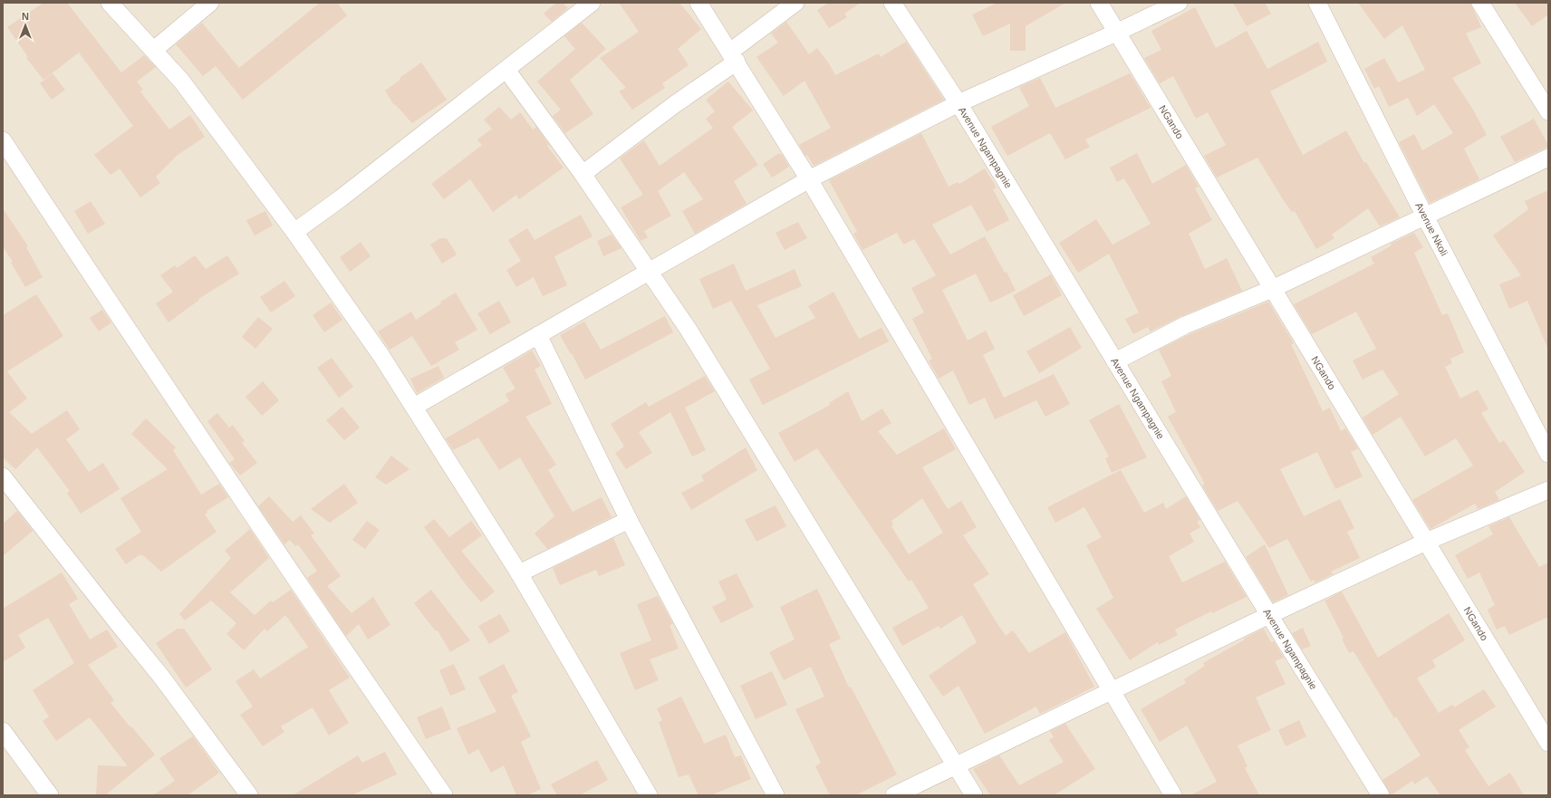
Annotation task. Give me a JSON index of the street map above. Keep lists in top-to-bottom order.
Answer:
{
  "streets": {
    "street": ["NGando", "Avenue Ngampagnie", "Avenue Nkoli"]
  },
  "north": "top"
}
